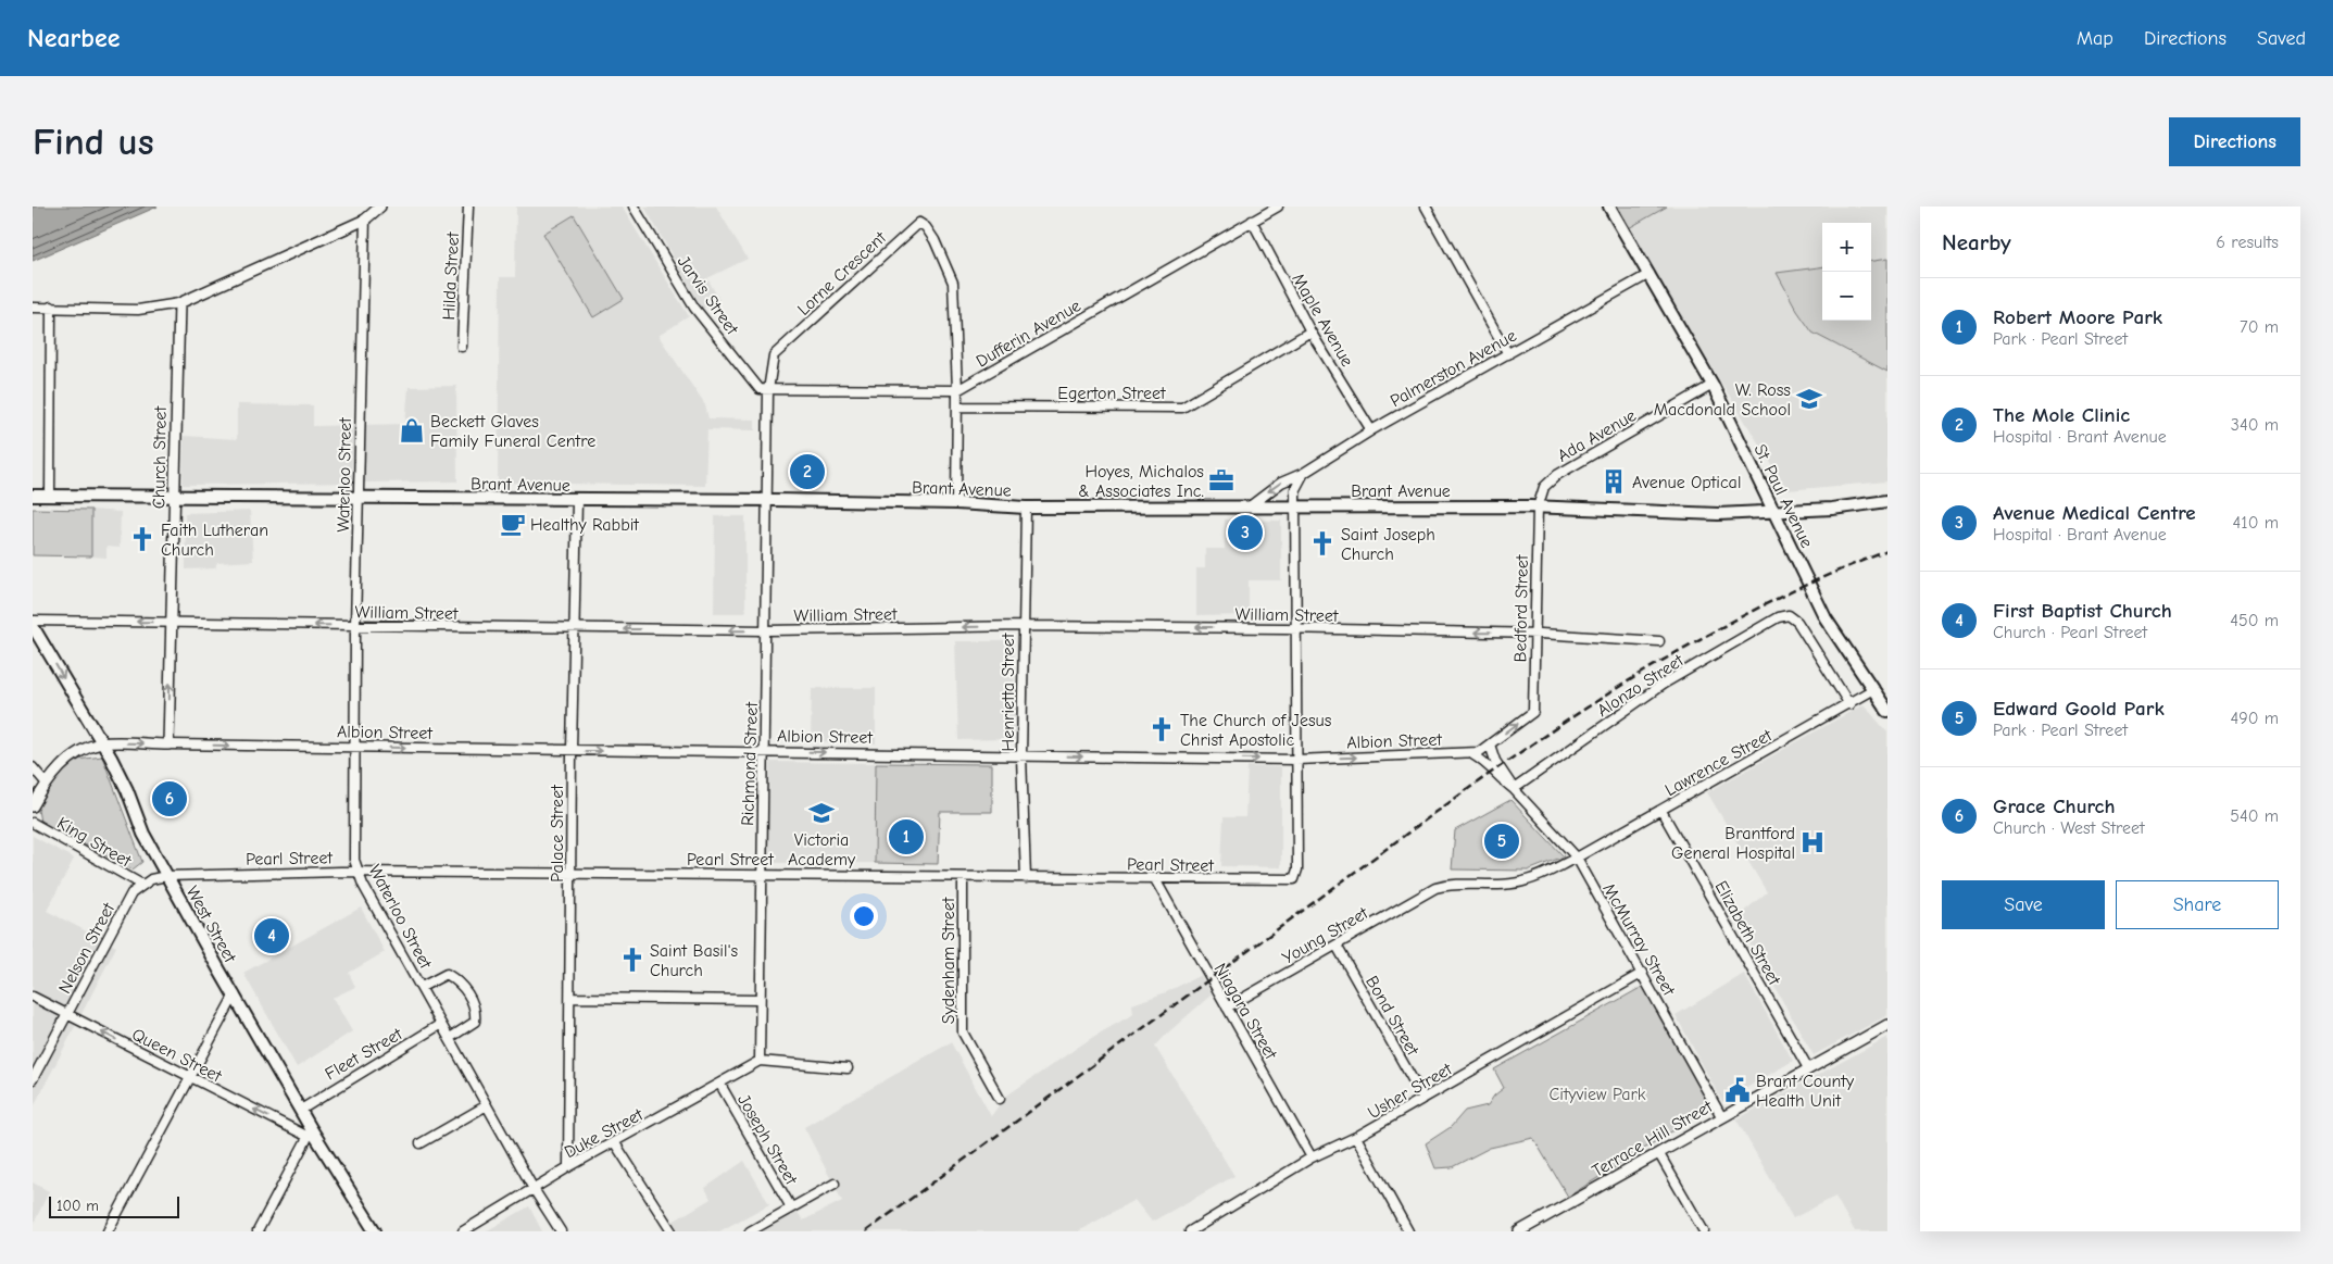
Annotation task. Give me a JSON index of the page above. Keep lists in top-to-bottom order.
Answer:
{
  "streets": {
    "main road": ["Brant Avenue", "St. Paul Avenue", "West Street"],
    "street": [
      "Lorne Crescent",
      "Hilda Street",
      "Jarvis Street",
      "Maple Avenue",
      "Dufferin Avenue",
      "Palmerston Avenue",
      "Egerton Street",
      "Ada Avenue",
      "Church Street",
      "Waterloo Street",
      "Bedford Street",
      "William Street",
      "Alonzo Street",
      "Henrietta Street",
      "Albion Street",
      "Lawrence Street",
      "Richmond Street",
      "Palace Street",
      "King Street",
      "Pearl Street",
      "Elizabeth Street",
      "Young Street",
      "McMurray Street",
      "Nelson Street",
      "Sydenham Street",
      "Niagara Street",
      "Bond Street",
      "Fleet Street",
      "Queen Street",
      "Usher Street",
      "Duke Street",
      "Terrace Hill Street",
      "Joseph Street"
    ]
  },
  "crossings": [
    ["Lorne Crescent", "Jarvis Street"],
    ["Lorne Crescent", "Dufferin Avenue"],
    ["Lorne Crescent", "Egerton Street"],
    ["Lorne Crescent", "Brant Avenue"],
    ["Lorne Crescent", "Richmond Street"],
    ["Jarvis Street", "Dufferin Avenue"],
    ["Maple Avenue", "Dufferin Avenue"],
    ["Maple Avenue", "Palmerston Avenue"],
    ["Maple Avenue", "Egerton Street"],
    ["Palmerston Avenue", "Brant Avenue"],
    ["Palmerston Avenue", "St. Paul Avenue"],
    ["Ada Avenue", "Brant Avenue"],
    ["Ada Avenue", "St. Paul Avenue"],
    ["Ada Avenue", "Bedford Street"],
    ["Church Street", "Brant Avenue"],
    ["Church Street", "William Street"],
    ["Church Street", "Albion Street"],
    ["Waterloo Street", "Brant Avenue"],
    ["Waterloo Street", "William Street"],
    ["Waterloo Street", "Albion Street"],
    ["Waterloo Street", "Pearl Street"],
    ["Waterloo Street", "Fleet Street"],
    ["Waterloo Street", "Duke Street"],
    ["Brant Avenue", "St. Paul Avenue"],
    ["Brant Avenue", "Bedford Street"],
    ["Brant Avenue", "Henrietta Street"],
    ["Brant Avenue", "Richmond Street"],
    ["Brant Avenue", "Palace Street"],
    ["St. Paul Avenue", "Lawrence Street"],
    ["Bedford Street", "William Street"],
    ["Bedford Street", "Albion Street"],
    ["William Street", "Henrietta Street"],
    ["William Street", "Richmond Street"],
    ["William Street", "Palace Street"],
    ["Alonzo Street", "Lawrence Street"],
    ["Alonzo Street", "McMurray Street"],
    ["Henrietta Street", "Albion Street"],
    ["Henrietta Street", "Pearl Street"],
    ["Albion Street", "Richmond Street"],
    ["Albion Street", "Palace Street"],
    ["Albion Street", "Pearl Street"],
    ["Albion Street", "West Street"],
    ["Albion Street", "McMurray Street"],
    ["Lawrence Street", "Elizabeth Street"],
    ["Lawrence Street", "Young Street"],
    ["Lawrence Street", "McMurray Street"],
    ["Richmond Street", "Pearl Street"],
    ["Richmond Street", "Duke Street"],
    ["Palace Street", "Pearl Street"],
    ["Palace Street", "Duke Street"],
    ["King Street", "Nelson Street"],
    ["Pearl Street", "West Street"],
    ["Pearl Street", "Sydenham Street"],
    ["Pearl Street", "Niagara Street"],
    ["West Street", "Fleet Street"],
    ["West Street", "Queen Street"],
    ["Elizabeth Street", "Terrace Hill Street"],
    ["Young Street", "McMurray Street"],
    ["Young Street", "Niagara Street"],
    ["Young Street", "Bond Street"],
    ["McMurray Street", "Usher Street"],
    ["McMurray Street", "Terrace Hill Street"],
    ["Nelson Street", "Queen Street"],
    ["Niagara Street", "Usher Street"],
    ["Bond Street", "Usher Street"],
    ["Duke Street", "Joseph Street"]
  ],
  "one_way": ["William Street", "Albion Street", "Queen Street"],
  "parks": ["Cityview Park"],
  "places": {
    "school or university": ["W. Ross Macdonald School", "Victoria Academy"],
    "shop": ["Beckett Glaves Family Funeral Centre"],
    "office": ["Hoyes, Michalos & Associates Inc."],
    "building": ["Avenue Optical"],
    "cafe": ["Healthy Rabbit"],
    "church": [
      "Faith Lutheran Church",
      "Saint Joseph Church",
      "The Church of Jesus Christ Apostolic",
      "Saint Basil's Church"
    ],
    "hospital": ["Brantford General Hospital"],
    "public building": ["Brant County Health Unit"]
  },
  "scale_bar": "100 m",
  "page": {
    "header": "Nearbee",
    "nav": ["Map", "Directions", "Saved"],
    "buttons": [
      "Directions",
      ["Save", "Share"]
    ],
    "title": "Find us",
    "heading": ["Nearby", "6 results"],
    "map_buttons": ["+", "−"],
    "list": [
      {
        "mark": "1",
        "name": "Robert Moore Park",
        "note": "Park · Pearl Street",
        "value": "70 m"
      },
      {
        "mark": "2",
        "name": "The Mole Clinic",
        "note": "Hospital · Brant Avenue",
        "value": "340 m"
      },
      {
        "mark": "3",
        "name": "Avenue Medical Centre",
        "note": "Hospital · Brant Avenue",
        "value": "410 m"
      },
      {
        "mark": "4",
        "name": "First Baptist Church",
        "note": "Church · Pearl Street",
        "value": "450 m"
      },
      {
        "mark": "5",
        "name": "Edward Goold Park",
        "note": "Park · Pearl Street",
        "value": "490 m"
      },
      {
        "mark": "6",
        "name": "Grace Church",
        "note": "Church · West Street",
        "value": "540 m"
      }
    ],
    "pins": [
      "2",
      "3",
      "6",
      "1",
      "5",
      "4"
    ],
    "scale": "100 m"
  }
}
